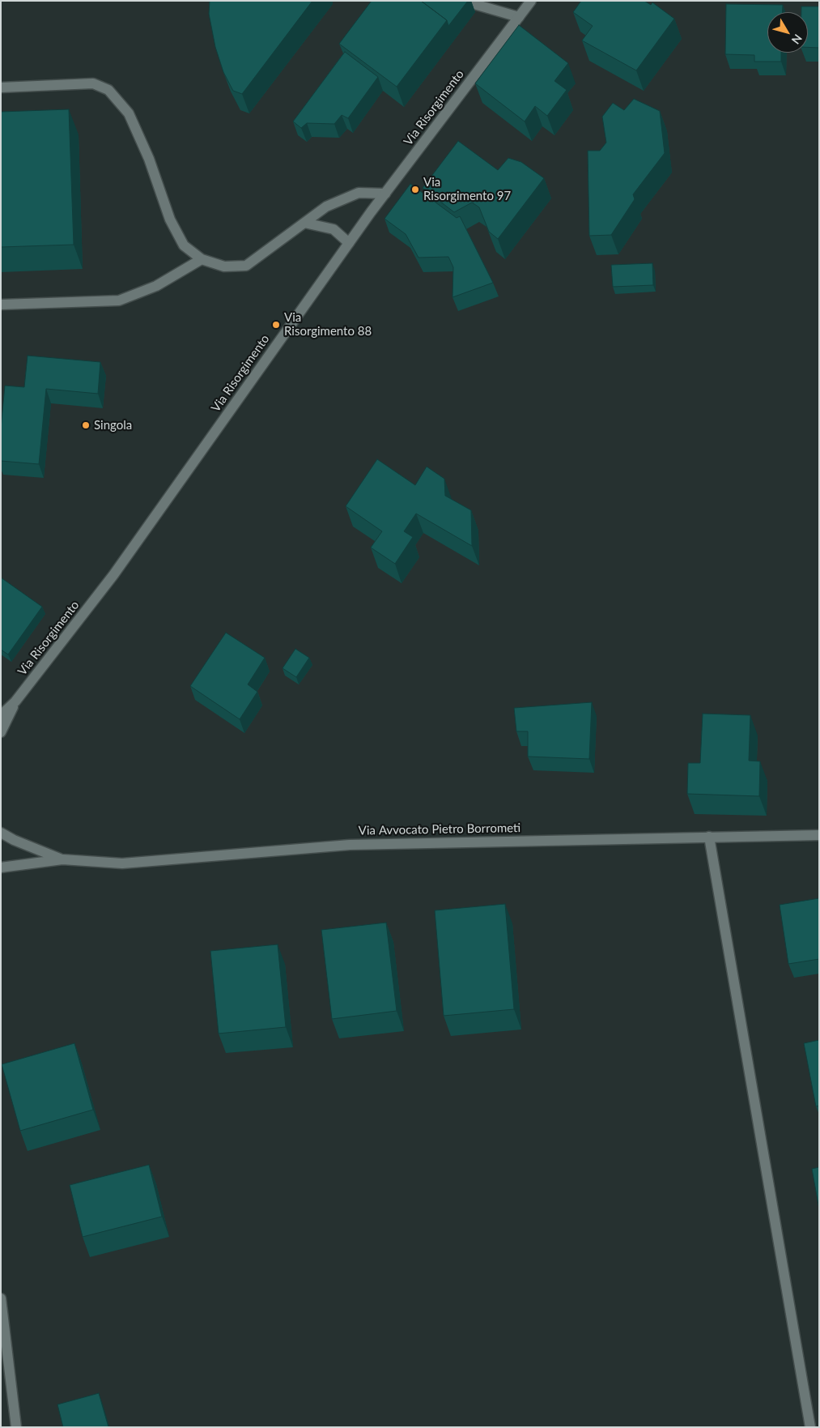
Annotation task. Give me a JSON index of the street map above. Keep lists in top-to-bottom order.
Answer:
{
  "streets": {
    "street": ["Via Risorgimento", "Via Avvocato Pietro Borrometi"]
  },
  "places": ["Via Risorgimento 97", "Via Risorgimento 88", "Singola"],
  "north": "bottom right"
}
